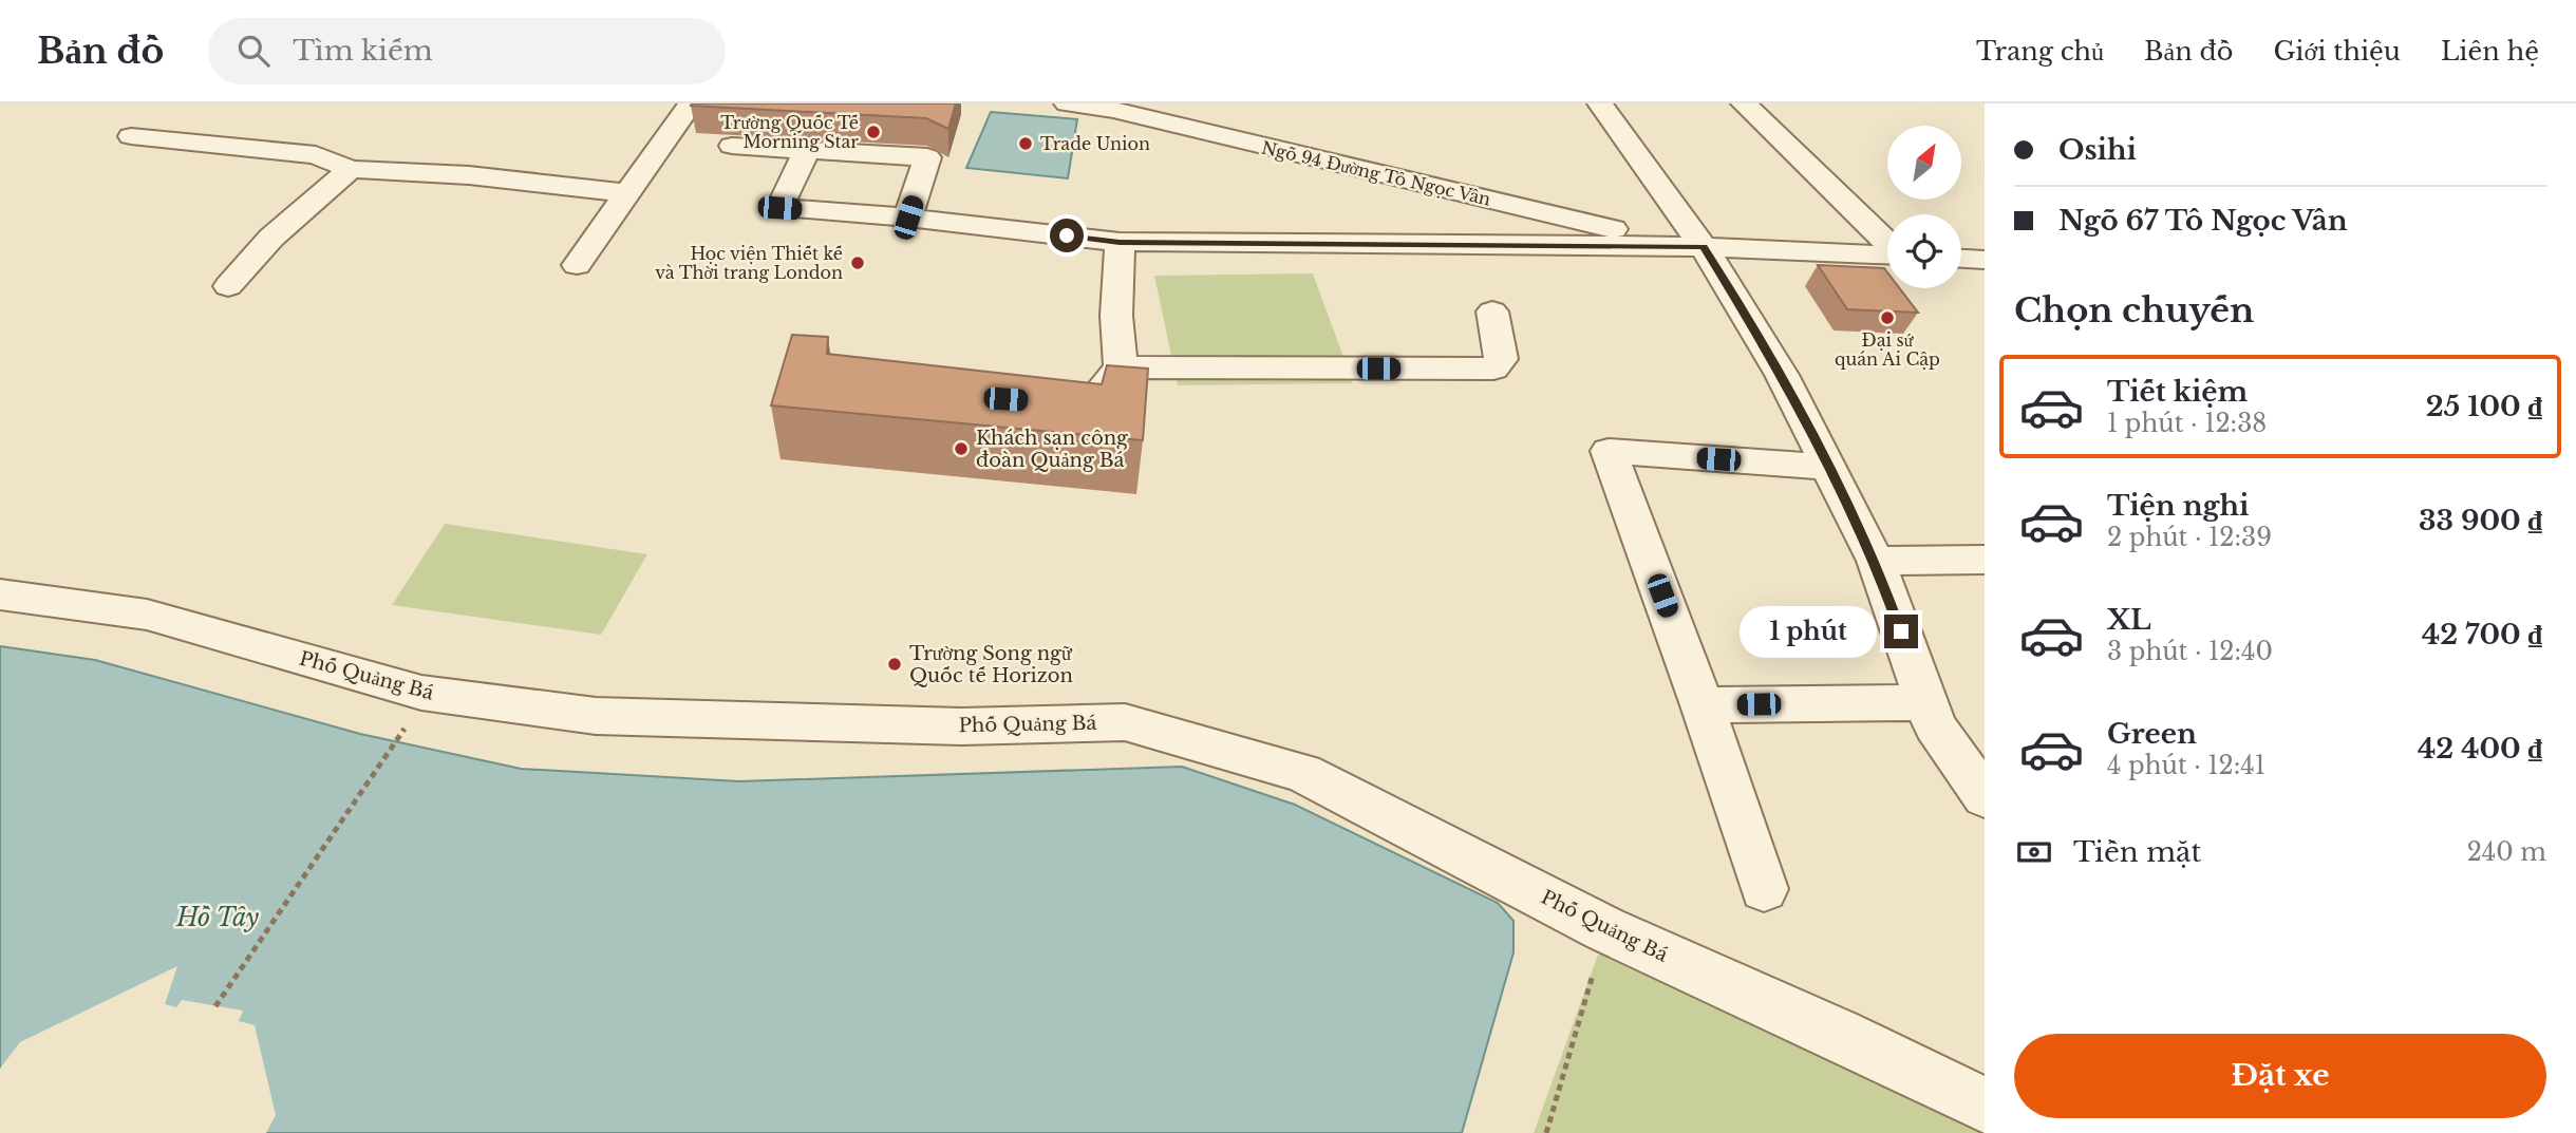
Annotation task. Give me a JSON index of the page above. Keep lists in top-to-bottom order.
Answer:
{
  "streets": {
    "street": ["Ngõ 94 Đường Tô Ngọc Vân", "Phố Quảng Bá"]
  },
  "water": ["Hồ Tây"],
  "places": [
    "Trường Quốc Tế Morning Star",
    "Trade Union",
    "Học viện Thiết kế và Thời trang London",
    "Đại sứ quán Ai Cập",
    "Khách sạn công đoàn Quảng Bá",
    "Trường Song ngữ Quốc tế Horizon"
  ],
  "north": "top right",
  "page": {
    "header": "Bản đồ",
    "search": "Tìm kiếm",
    "nav": [
      "Trang chủ",
      "Bản đồ",
      "Giới thiệu",
      "Liên hệ"
    ],
    "banner": ["Osihi", "Ngõ 67 Tô Ngọc Vân"],
    "heading": "Chọn chuyến",
    "list": [
      {
        "name": "Tiết kiệm",
        "note": "1 phút · 12:38",
        "value": "25 100 ₫"
      },
      {
        "name": "Tiện nghi",
        "note": "2 phút · 12:39",
        "value": "33 900 ₫"
      },
      {
        "name": "XL",
        "note": "3 phút · 12:40",
        "value": "42 700 ₫"
      },
      {
        "name": "Green",
        "note": "4 phút · 12:41",
        "value": "42 400 ₫"
      }
    ],
    "bubble": "1 phút",
    "pay": ["Tiền mặt", "240 m"],
    "buttons": "Đặt xe"
  }
}
